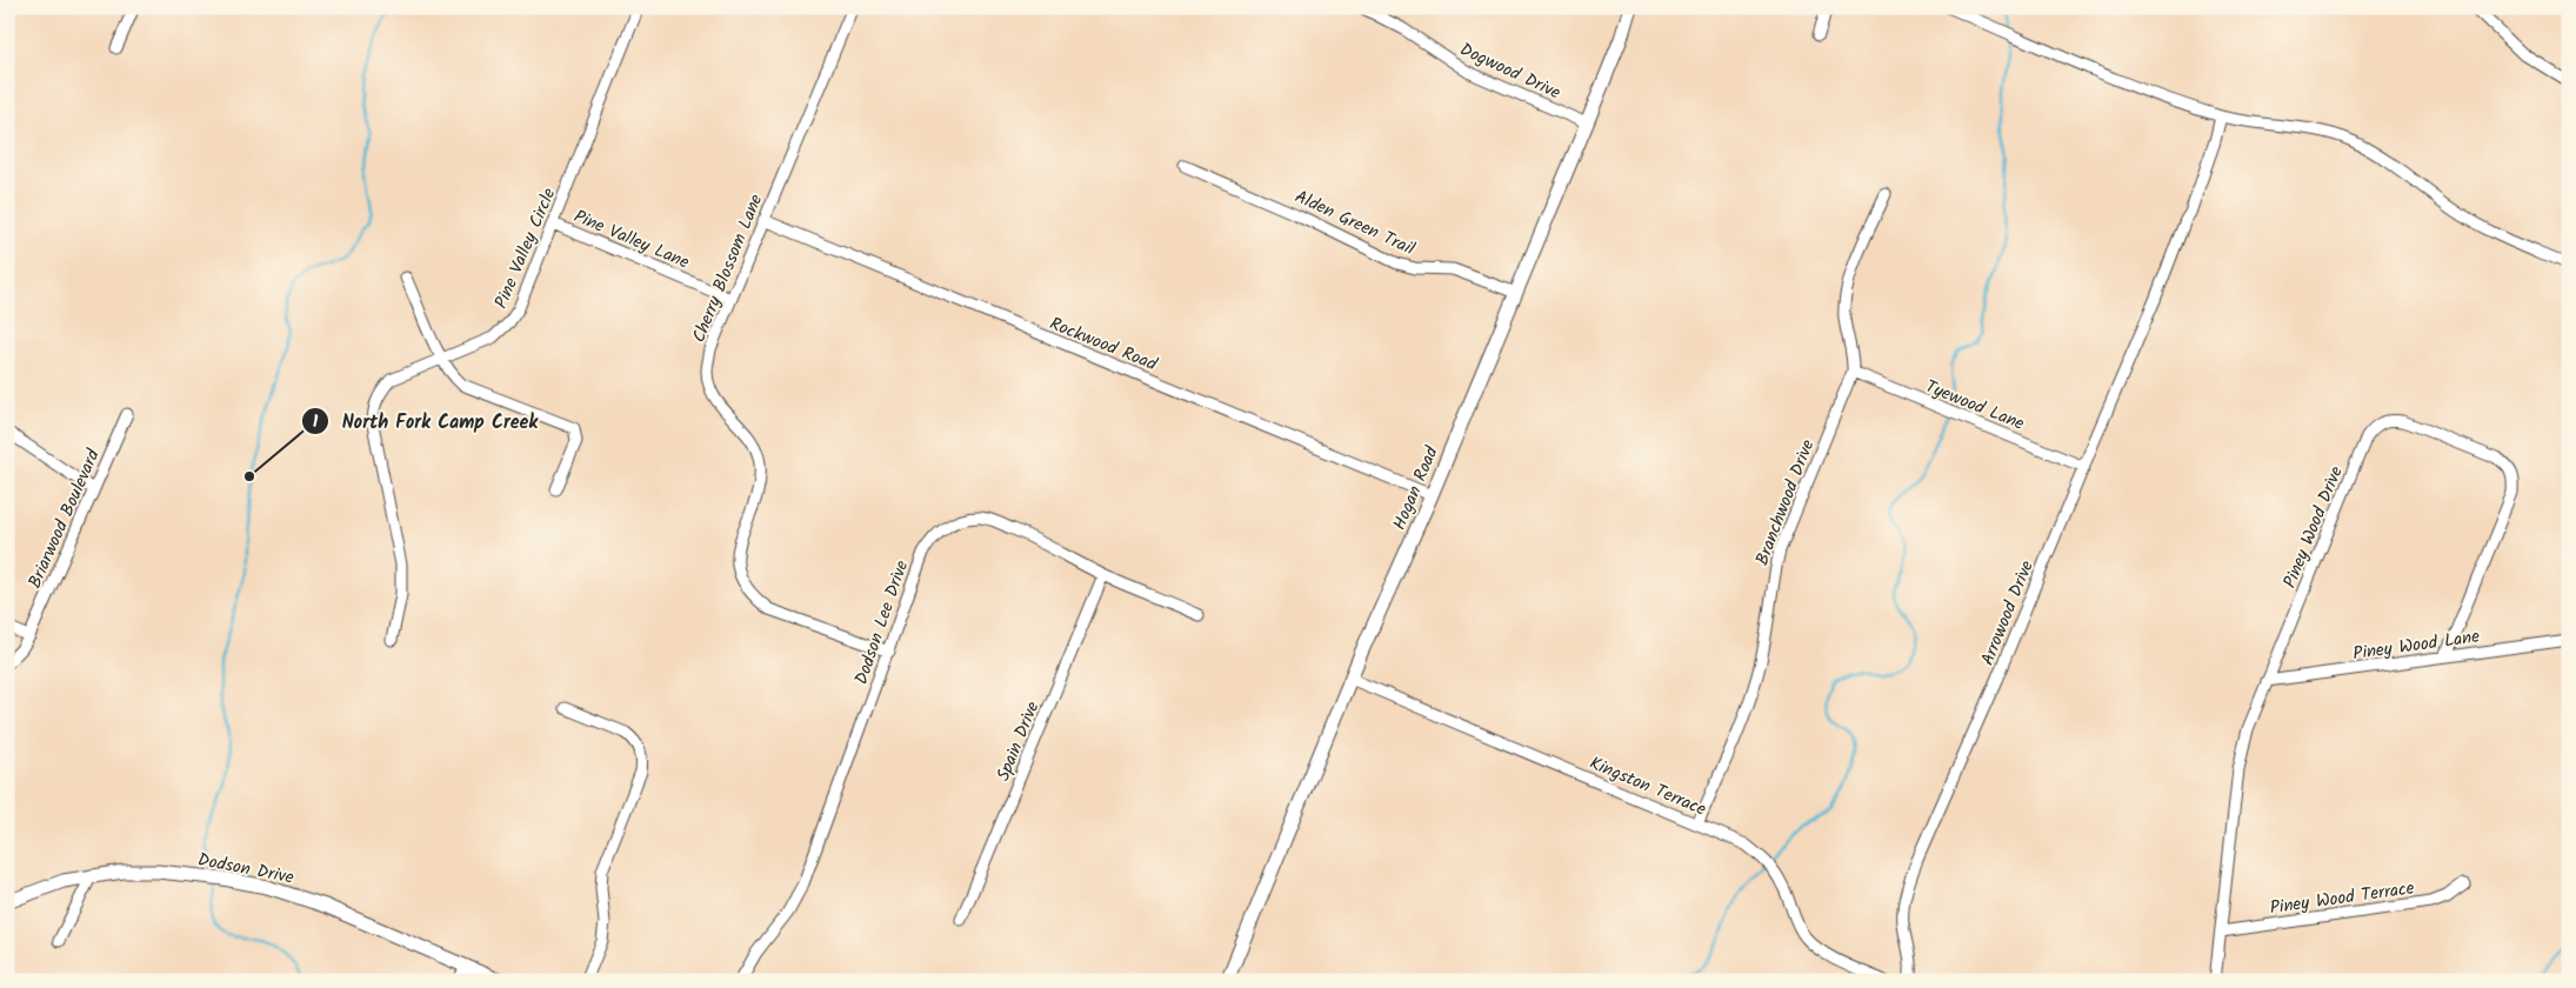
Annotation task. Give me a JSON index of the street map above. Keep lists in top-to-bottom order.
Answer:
{
  "streets": {
    "street": [
      "Dogwood Drive",
      "Alden Green Trail",
      "Pine Valley Lane",
      "Pine Valley Circle",
      "Cherry Blossom Lane",
      "Rockwood Road",
      "Tyewood Lane",
      "Hogan Road",
      "Branchwood Drive",
      "Briarwood Boulevard",
      "Piney Wood Drive",
      "Arrowood Drive",
      "Dodson Lee Drive",
      "Piney Wood Lane",
      "Spain Drive",
      "Kingston Terrace",
      "Dodson Drive",
      "Piney Wood Terrace"
    ]
  },
  "crossings": [
    ["Dogwood Drive", "Hogan Road"],
    ["Alden Green Trail", "Hogan Road"],
    ["Pine Valley Lane", "Pine Valley Circle"],
    ["Pine Valley Lane", "Cherry Blossom Lane"],
    ["Cherry Blossom Lane", "Rockwood Road"],
    ["Cherry Blossom Lane", "Dodson Lee Drive"],
    ["Rockwood Road", "Hogan Road"],
    ["Tyewood Lane", "Branchwood Drive"],
    ["Tyewood Lane", "Arrowood Drive"],
    ["Hogan Road", "Kingston Terrace"],
    ["Branchwood Drive", "Kingston Terrace"],
    ["Piney Wood Drive", "Piney Wood Lane"],
    ["Piney Wood Drive", "Piney Wood Terrace"],
    ["Dodson Lee Drive", "Spain Drive"]
  ],
  "places": ["North Fork Camp Creek"]
}
